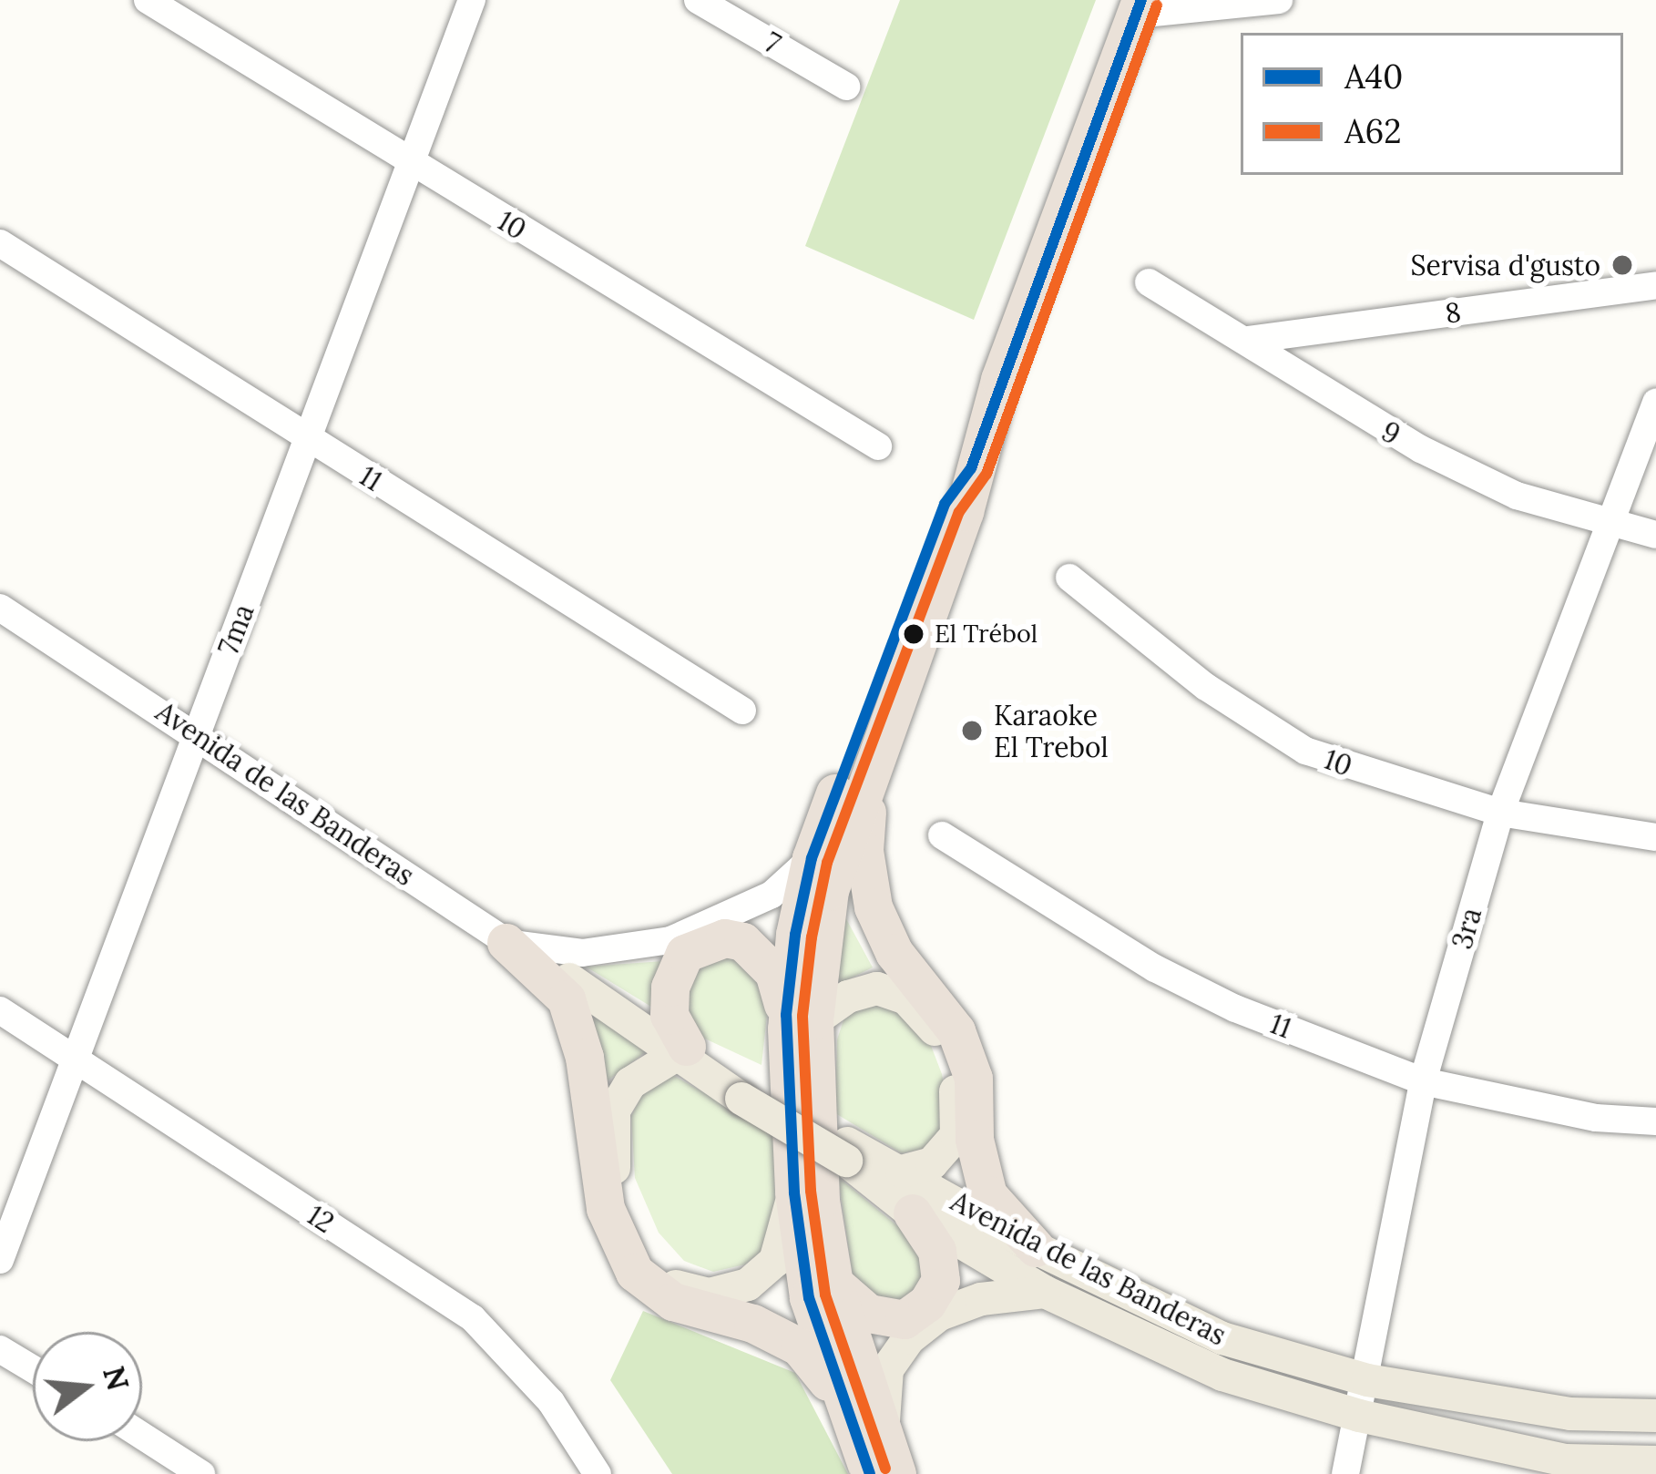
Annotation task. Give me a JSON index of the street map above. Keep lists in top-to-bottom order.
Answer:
{
  "streets": {
    "main road": ["Avenida de las Banderas"],
    "street": [
      "7",
      "10",
      "8",
      "9",
      "11",
      "7ma",
      "3ra",
      "12"
    ]
  },
  "crossings": [
    ["10", "7ma"],
    ["10", "3ra"],
    ["8", "9"],
    ["9", "3ra"],
    ["11", "7ma"],
    ["11", "3ra"],
    ["7ma", "Avenida de las Banderas"],
    ["7ma", "12"],
    ["Avenida de las Banderas", "3ra"]
  ],
  "places": ["Servisa d'gusto", "El Trébol", "Karaoke El Trebol"],
  "lines": ["transit line A40", "transit line A62"],
  "legend": ["A40", "A62"],
  "north": "right"
}
